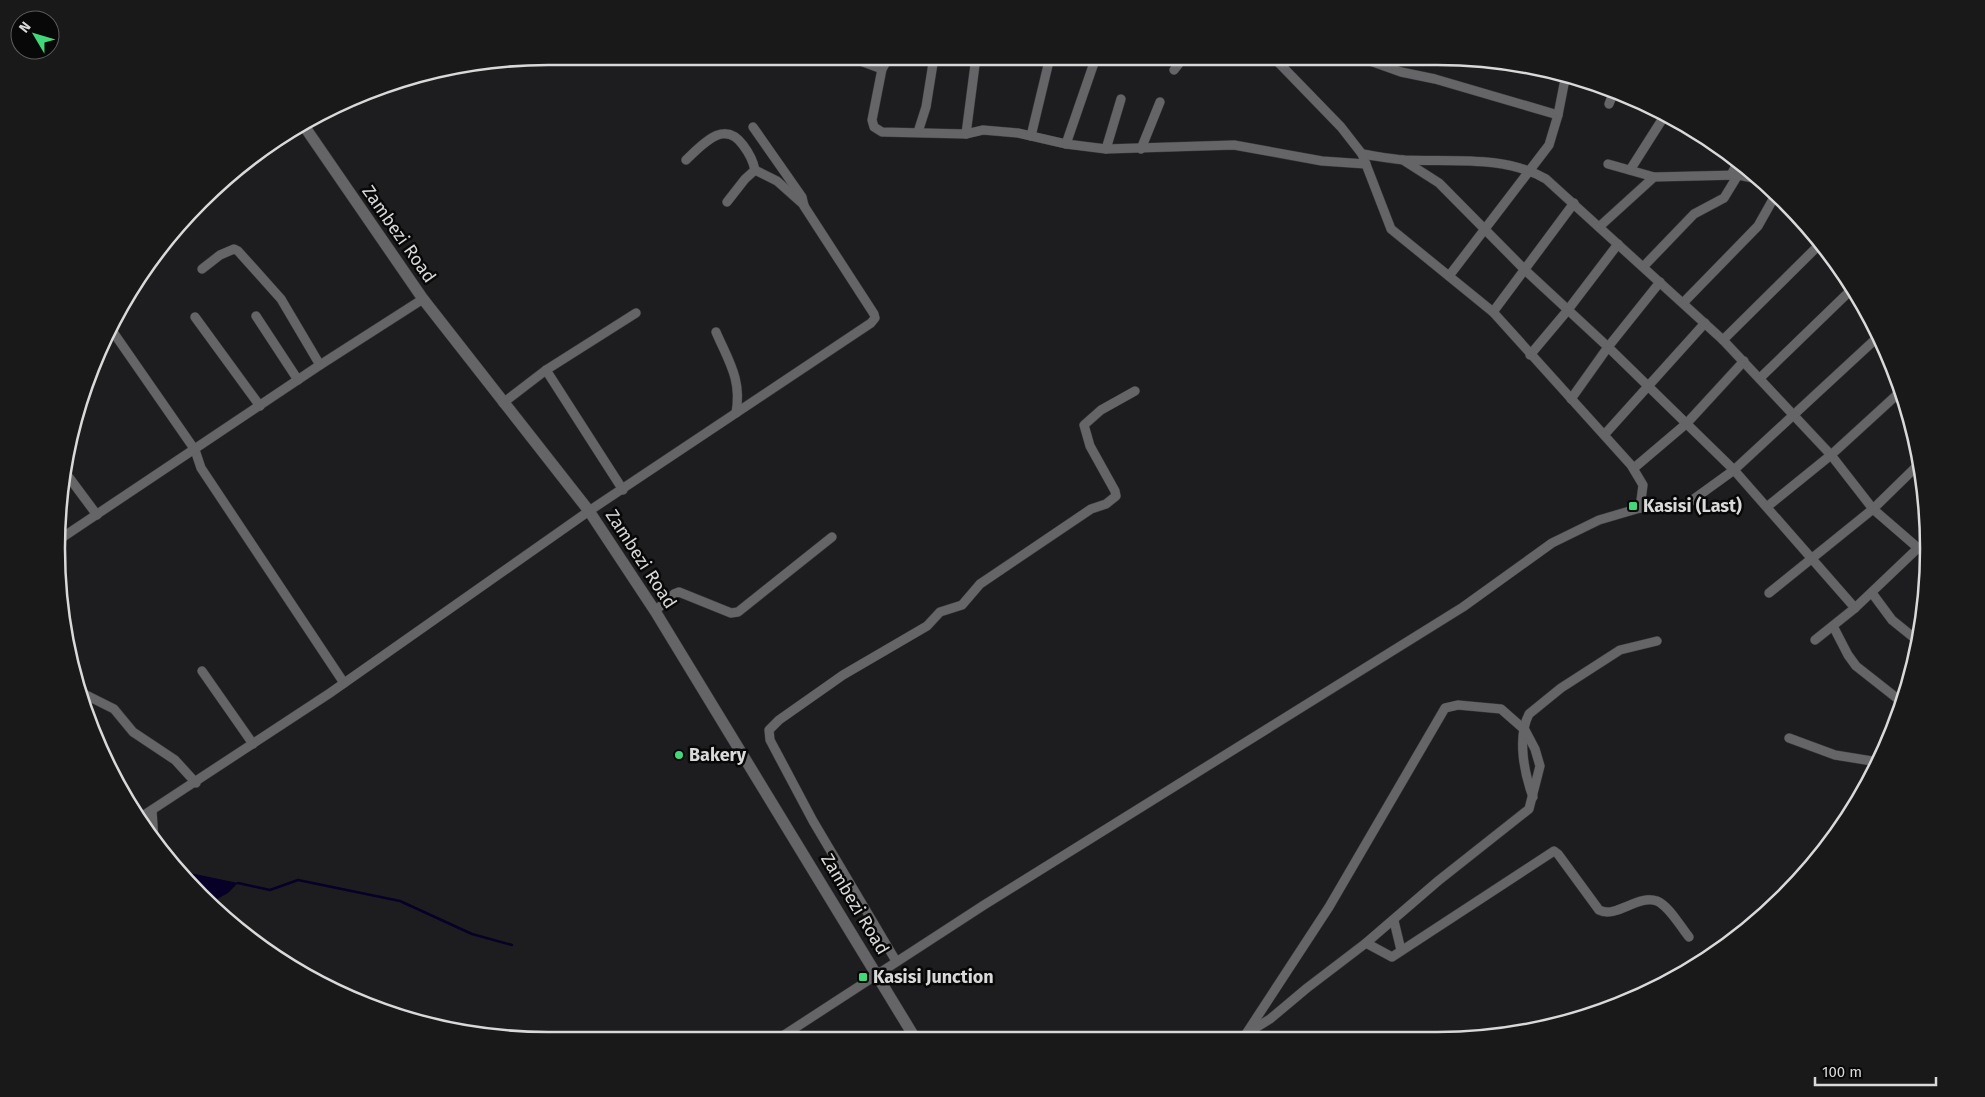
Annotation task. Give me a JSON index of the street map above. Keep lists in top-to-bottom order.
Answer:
{
  "streets": {
    "main road": ["Zambezi Road"]
  },
  "places": {
    "transit": ["Kasisi (Last)", "Kasisi Junction"],
    "other": ["Bakery"]
  },
  "scale_bar": "100 m",
  "north": "top left"
}
